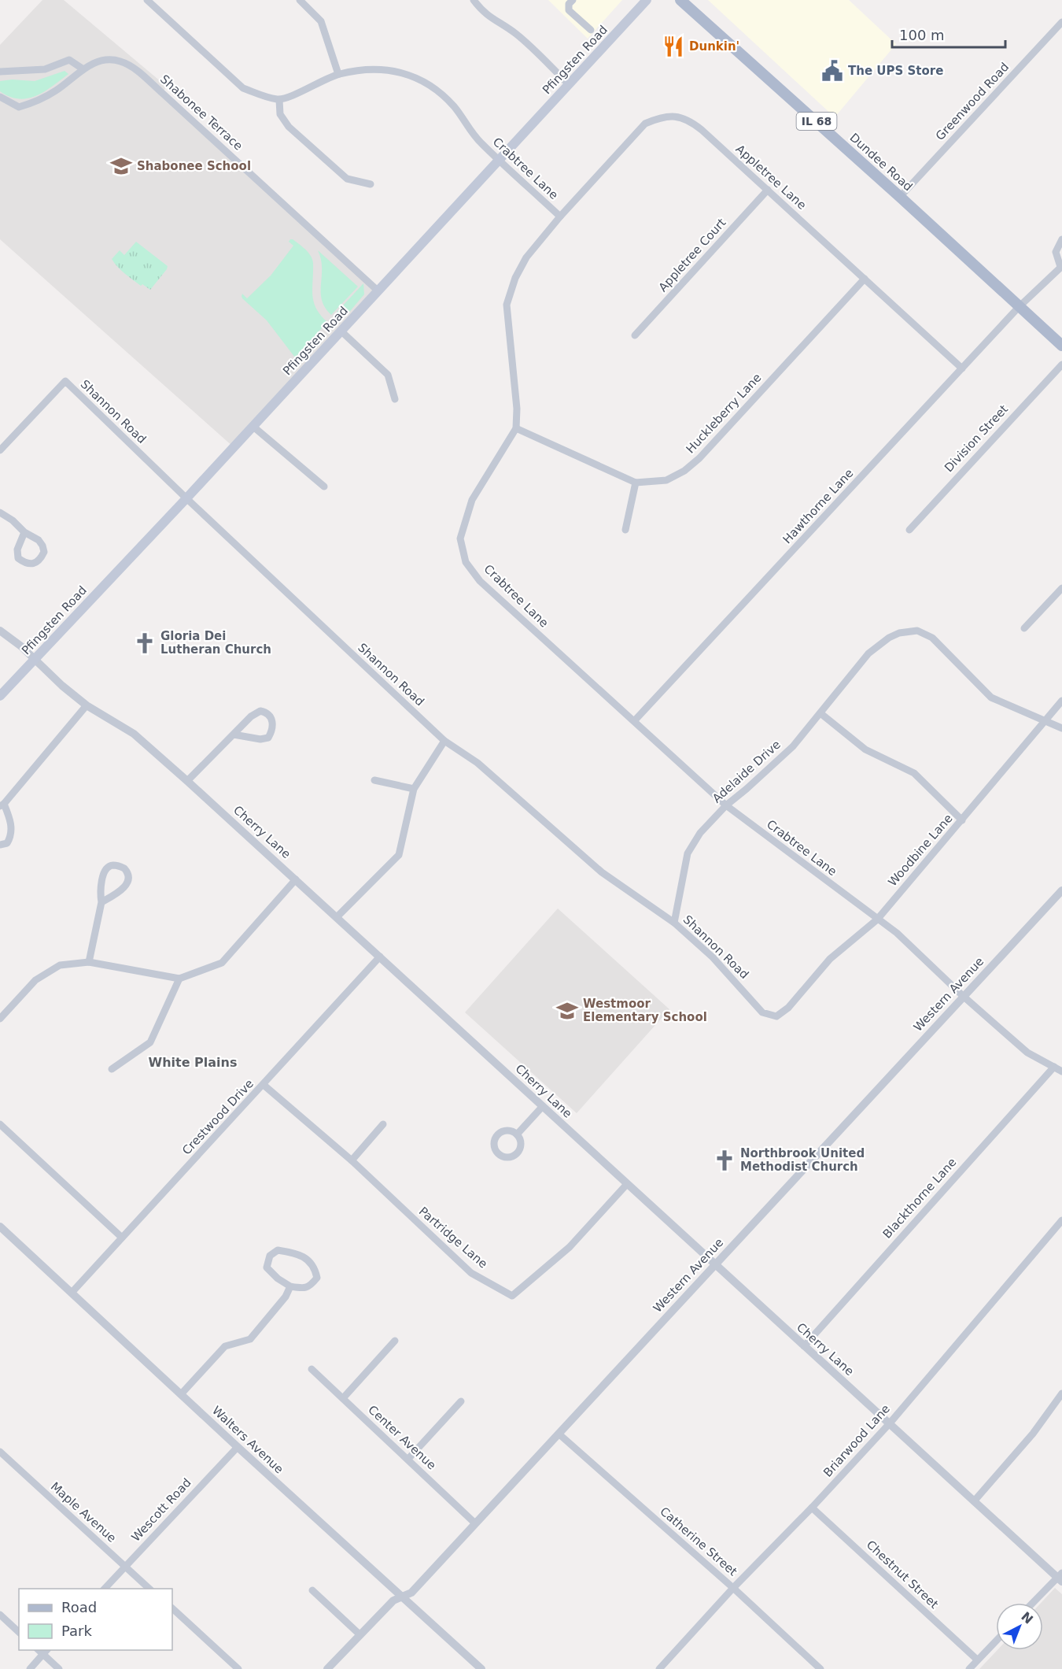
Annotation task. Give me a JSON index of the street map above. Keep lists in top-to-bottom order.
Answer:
{
  "streets": {
    "main road": ["Pfingsten Road", "IL 68", "Dundee Road"],
    "street": [
      "Greenwood Road",
      "Shabonee Terrace",
      "Crabtree Lane",
      "Appletree Lane",
      "Appletree Court",
      "Shannon Road",
      "Huckleberry Lane",
      "Division Street",
      "Hawthorne Lane",
      "Adelaide Drive",
      "Cherry Lane",
      "Woodbine Lane",
      "Western Avenue",
      "Crestwood Drive",
      "Blackthorne Lane",
      "Partridge Lane",
      "Center Avenue",
      "Walters Avenue",
      "Briarwood Lane",
      "Wescott Road",
      "Maple Avenue",
      "Catherine Street",
      "Chestnut Street"
    ]
  },
  "crossings": [
    ["Pfingsten Road", "Shabonee Terrace"],
    ["Pfingsten Road", "Crabtree Lane"],
    ["Pfingsten Road", "Shannon Road"],
    ["Pfingsten Road", "Cherry Lane"],
    ["Greenwood Road", "Dundee Road"],
    ["Dundee Road", "Hawthorne Lane"],
    ["Crabtree Lane", "Appletree Lane"],
    ["Crabtree Lane", "Huckleberry Lane"],
    ["Crabtree Lane", "Hawthorne Lane"],
    ["Crabtree Lane", "Adelaide Drive"],
    ["Crabtree Lane", "Woodbine Lane"],
    ["Crabtree Lane", "Western Avenue"],
    ["Crabtree Lane", "Blackthorne Lane"],
    ["Appletree Lane", "Appletree Court"],
    ["Appletree Lane", "Huckleberry Lane"],
    ["Appletree Lane", "Hawthorne Lane"],
    ["Shannon Road", "Adelaide Drive"],
    ["Shannon Road", "Woodbine Lane"],
    ["Adelaide Drive", "Woodbine Lane"],
    ["Cherry Lane", "Western Avenue"],
    ["Cherry Lane", "Crestwood Drive"],
    ["Cherry Lane", "Blackthorne Lane"],
    ["Cherry Lane", "Partridge Lane"],
    ["Cherry Lane", "Briarwood Lane"],
    ["Western Avenue", "Center Avenue"],
    ["Western Avenue", "Walters Avenue"],
    ["Western Avenue", "Catherine Street"],
    ["Crestwood Drive", "Partridge Lane"],
    ["Crestwood Drive", "Walters Avenue"],
    ["Walters Avenue", "Wescott Road"],
    ["Briarwood Lane", "Catherine Street"],
    ["Briarwood Lane", "Chestnut Street"],
    ["Wescott Road", "Maple Avenue"]
  ],
  "districts": ["White Plains"],
  "places": {
    "restaurant": ["Dunkin'"],
    "public building": ["The UPS Store"],
    "school or university": ["Shabonee School", "Westmoor Elementary School"],
    "church": ["Gloria Dei Lutheran Church", "Northbrook United Methodist Church"]
  },
  "legend": ["Road", "Park"],
  "scale_bar": "100 m",
  "north": "top right"
}
